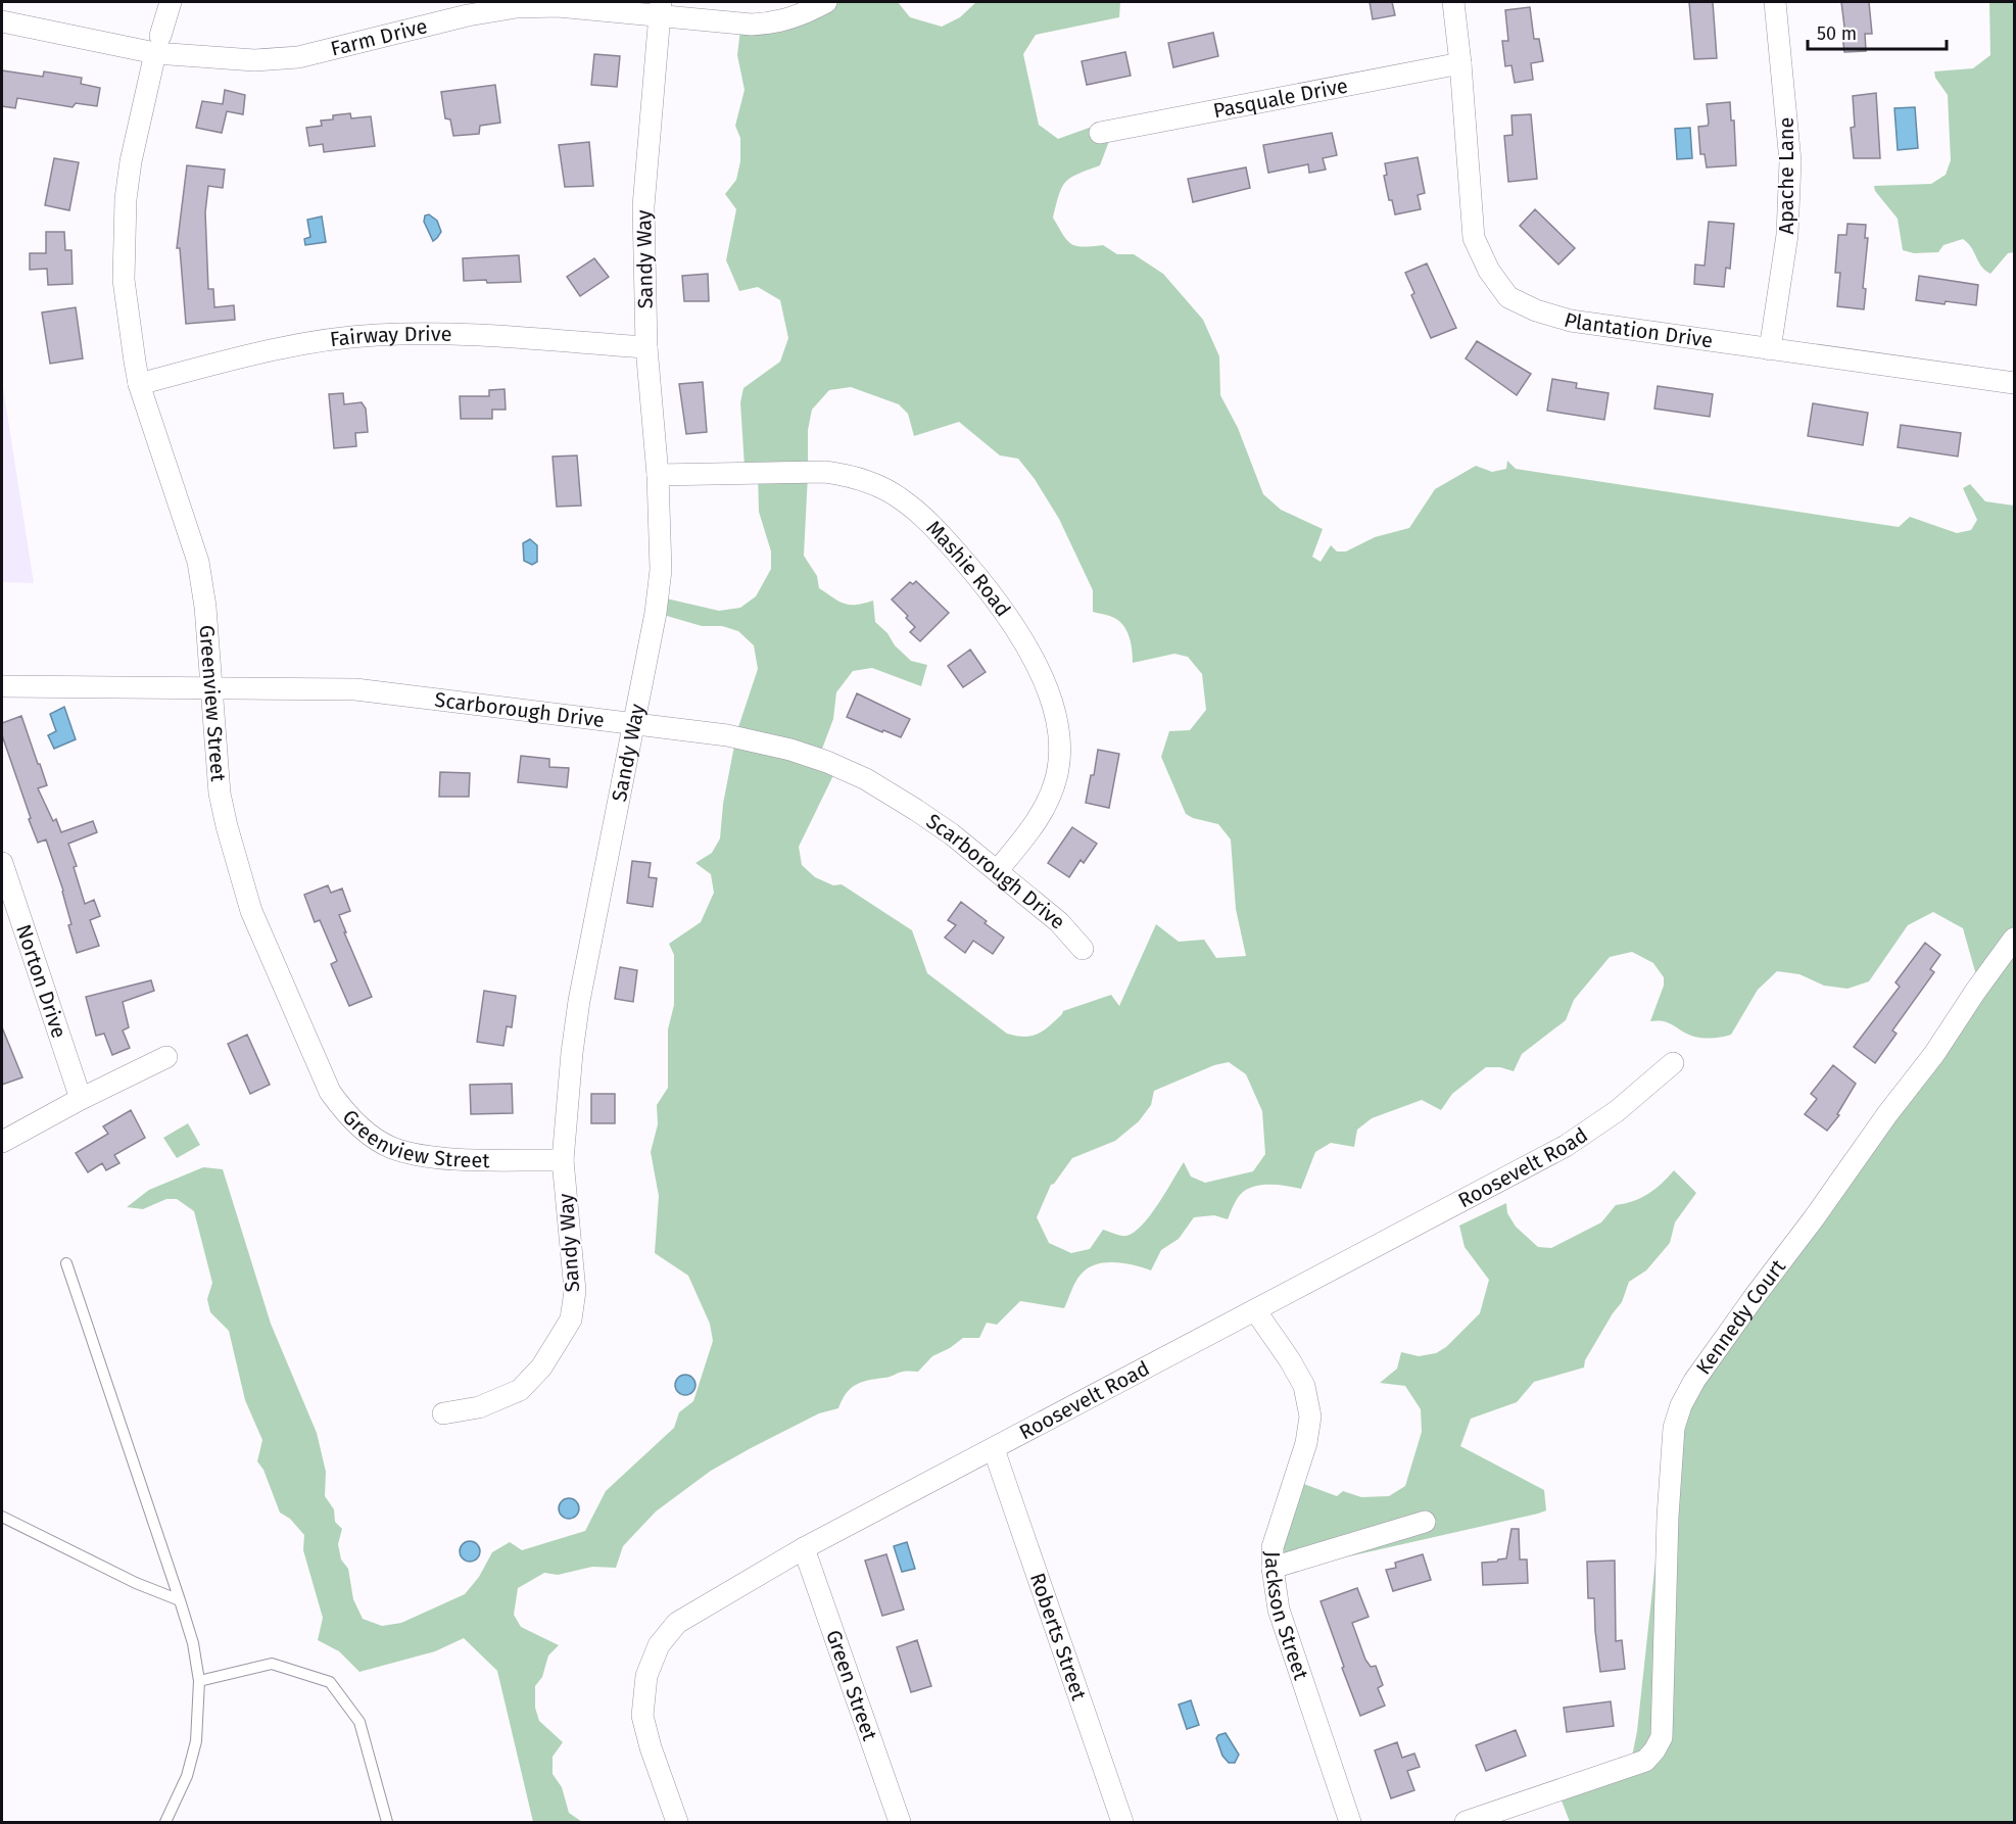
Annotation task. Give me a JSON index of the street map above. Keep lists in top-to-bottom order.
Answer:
{
  "streets": {
    "street": [
      "Farm Drive",
      "Pasquale Drive",
      "Apache Lane",
      "Sandy Way",
      "Plantation Drive",
      "Fairway Drive",
      "Mashie Road",
      "Greenview Street",
      "Scarborough Drive",
      "Norton Drive",
      "Roosevelt Road",
      "Kennedy Court",
      "Jackson Street",
      "Roberts Street",
      "Green Street"
    ]
  },
  "crossings": [
    ["Farm Drive", "Sandy Way"],
    ["Farm Drive", "Greenview Street"],
    ["Pasquale Drive", "Plantation Drive"],
    ["Apache Lane", "Plantation Drive"],
    ["Sandy Way", "Fairway Drive"],
    ["Sandy Way", "Mashie Road"],
    ["Sandy Way", "Greenview Street"],
    ["Sandy Way", "Scarborough Drive"],
    ["Fairway Drive", "Greenview Street"],
    ["Mashie Road", "Scarborough Drive"],
    ["Greenview Street", "Scarborough Drive"],
    ["Roosevelt Road", "Jackson Street"],
    ["Roosevelt Road", "Roberts Street"],
    ["Roosevelt Road", "Green Street"]
  ],
  "scale_bar": "50 m"
}
